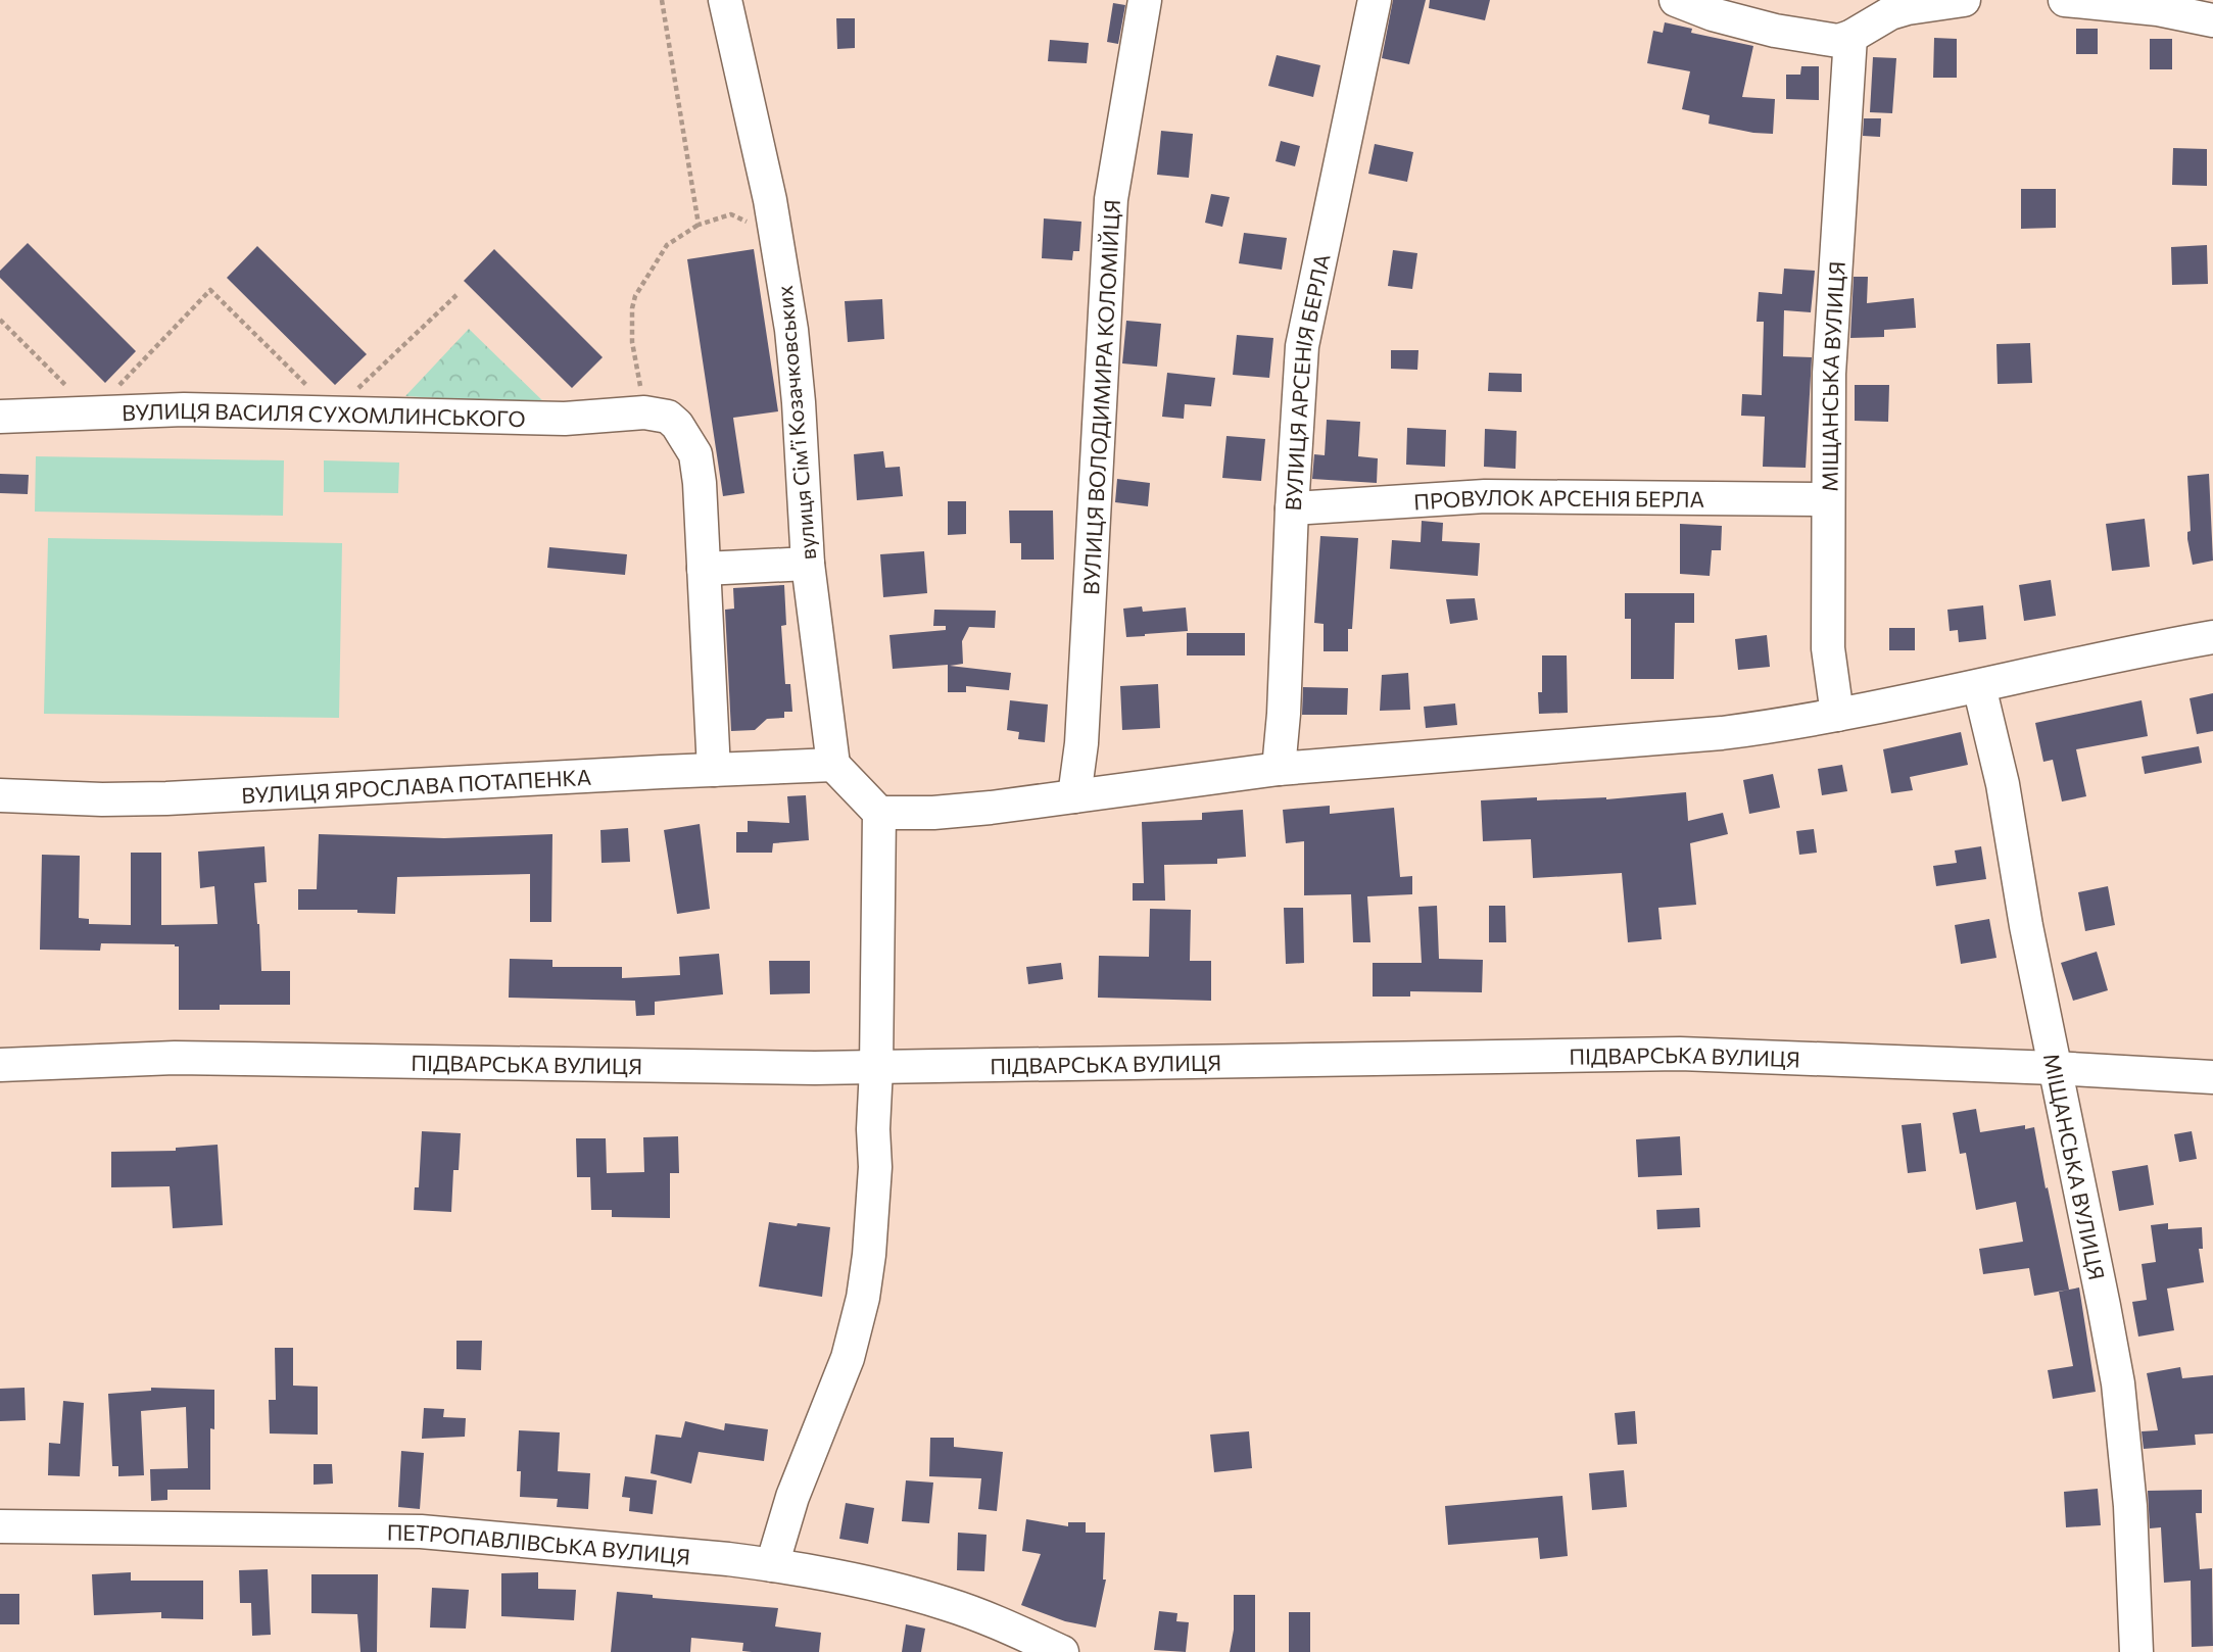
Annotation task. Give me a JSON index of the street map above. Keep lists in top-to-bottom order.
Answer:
{
  "streets": {
    "street": [
      "МІЩАНСЬКА ВУЛИЦЯ",
      "ВУЛИЦЯ АРСЕНІЯ БЕРЛА",
      "ВУЛИЦЯ ВОЛОДИМИРА КОЛОМІЙЦЯ",
      "ВУЛИЦЯ ВАСИЛЯ СУХОМЛИНСЬКОГО",
      "вулиця Сімʼї Козачковських",
      "ПРОВУЛОК АРСЕНІЯ БЕРЛА",
      "ВУЛИЦЯ ЯРОСЛАВА ПОТАПЕНКА",
      "ПІДВАРСЬКА ВУЛИЦЯ",
      "ПЕТРОПАВЛІВСЬКА ВУЛИЦЯ"
    ]
  },
  "crossings": [
    ["МІЩАНСЬКА ВУЛИЦЯ", "ПРОВУЛОК АРСЕНІЯ БЕРЛА"],
    ["МІЩАНСЬКА ВУЛИЦЯ", "ПІДВАРСЬКА ВУЛИЦЯ"],
    ["ВУЛИЦЯ АРСЕНІЯ БЕРЛА", "ПРОВУЛОК АРСЕНІЯ БЕРЛА"],
    ["вулиця Сімʼї Козачковських", "ВУЛИЦЯ ЯРОСЛАВА ПОТАПЕНКА"]
  ]
}
